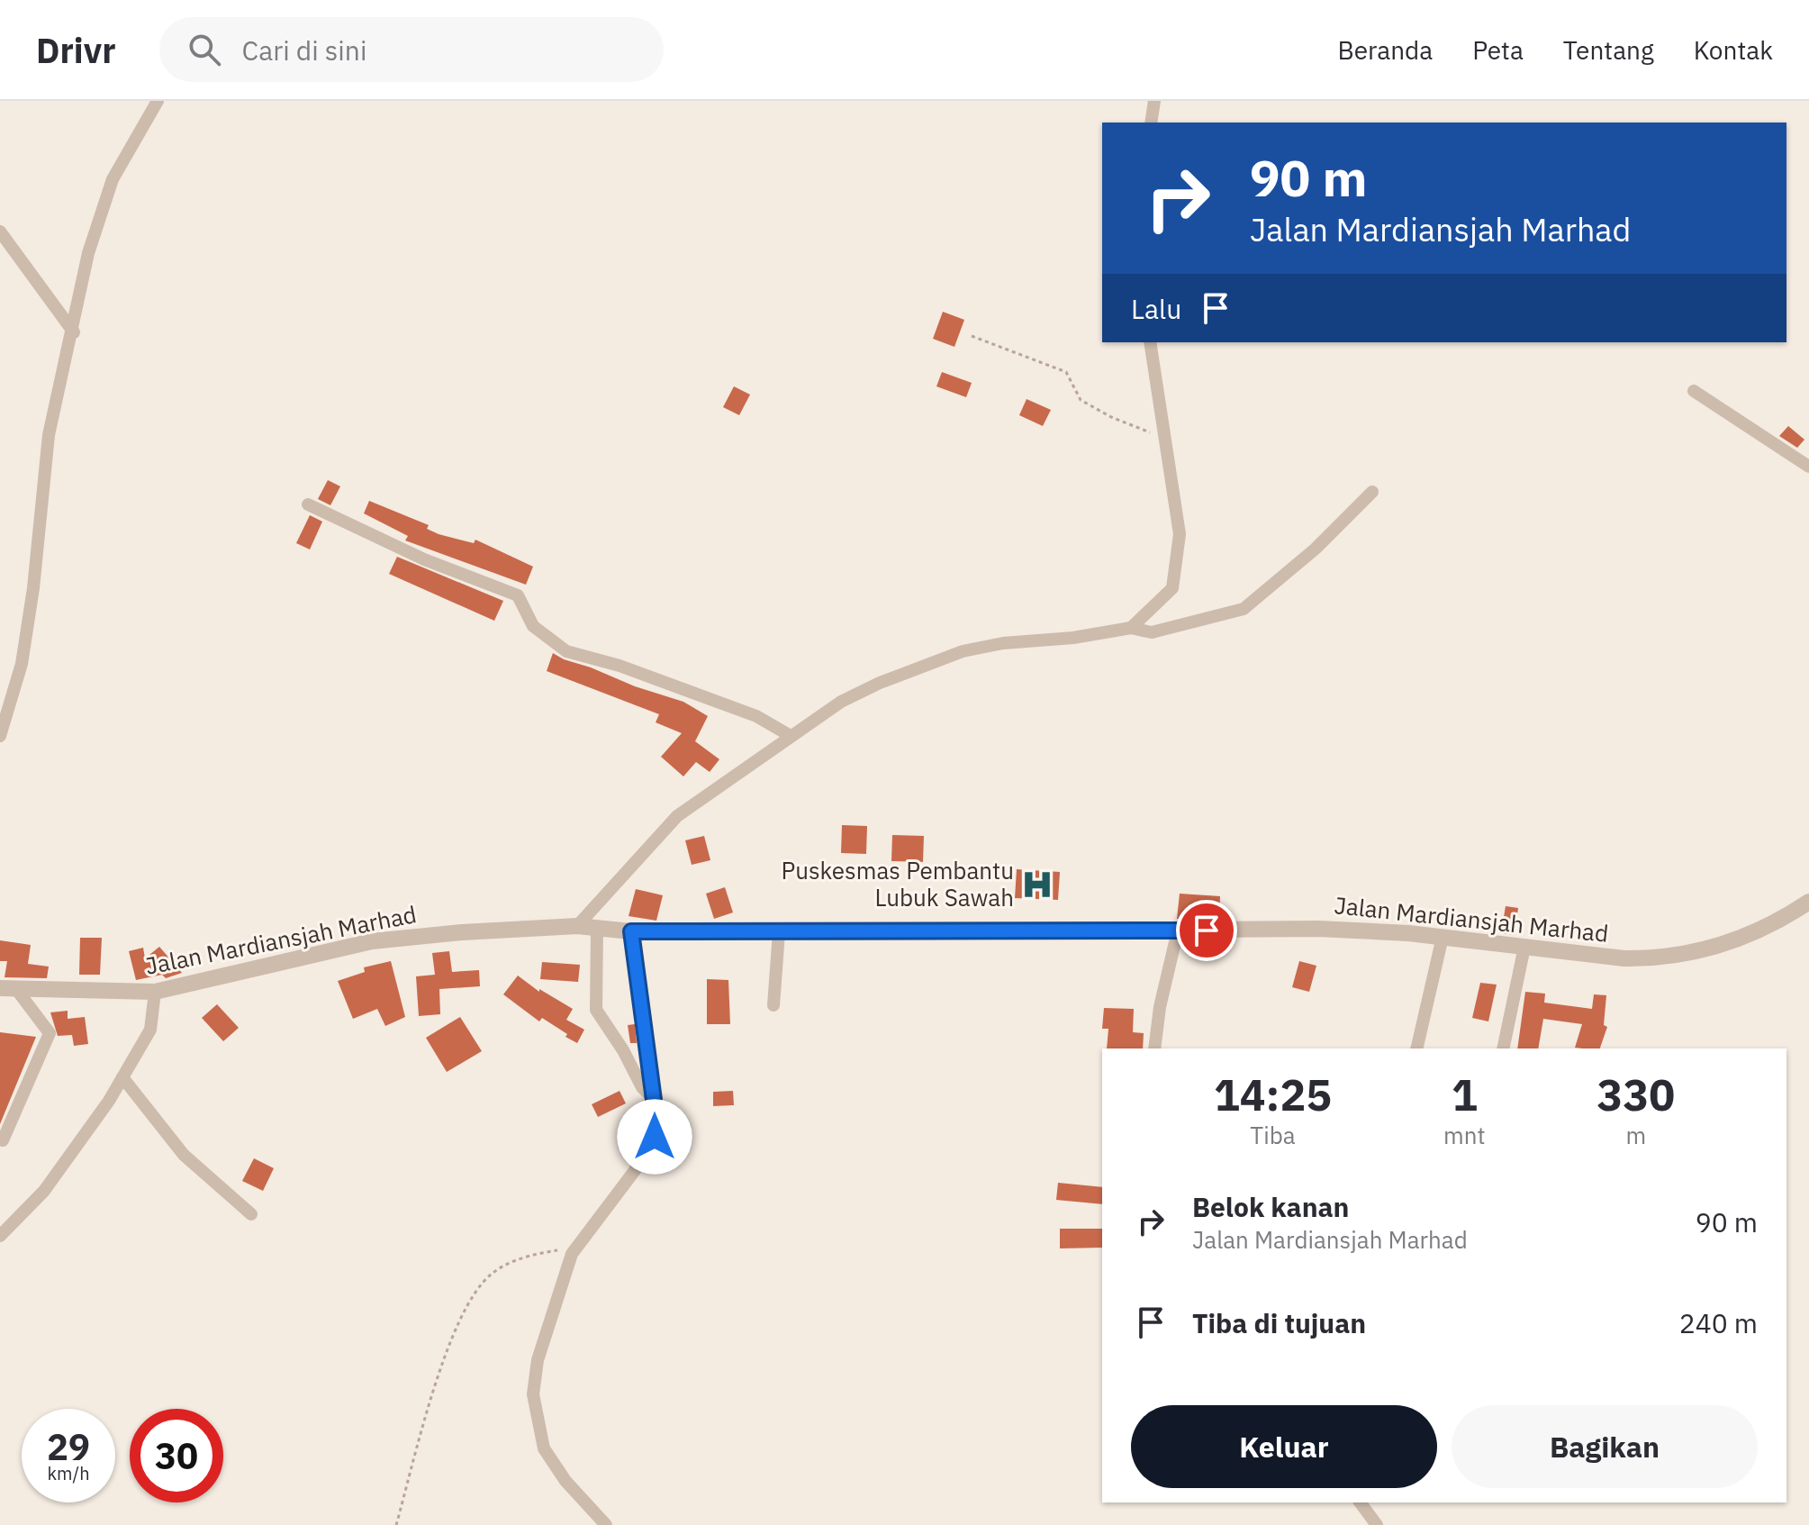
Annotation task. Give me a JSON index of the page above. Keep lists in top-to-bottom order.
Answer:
{
  "streets": {
    "street": ["Jalan Mardiansjah Marhad"]
  },
  "places": {
    "hospital": ["Puskesmas Pembantu Lubuk Sawah"]
  },
  "page": {
    "header": "Drivr",
    "search": "Cari di sini",
    "nav": [
      "Beranda",
      "Peta",
      "Tentang",
      "Kontak"
    ],
    "turn": ["90 m", "Jalan Mardiansjah Marhad"],
    "then": "Lalu",
    "eta": [
      "14:25",
      "Tiba",
      "1",
      "mnt",
      "330",
      "m"
    ],
    "list": [
      {
        "name": "Belok kanan",
        "note": "Jalan Mardiansjah Marhad",
        "value": "90 m"
      },
      {
        "name": "Tiba di tujuan",
        "value": "240 m"
      }
    ],
    "buttons": ["Keluar", "Bagikan"],
    "speed": "29 km/h",
    "limit": "30"
  }
}
